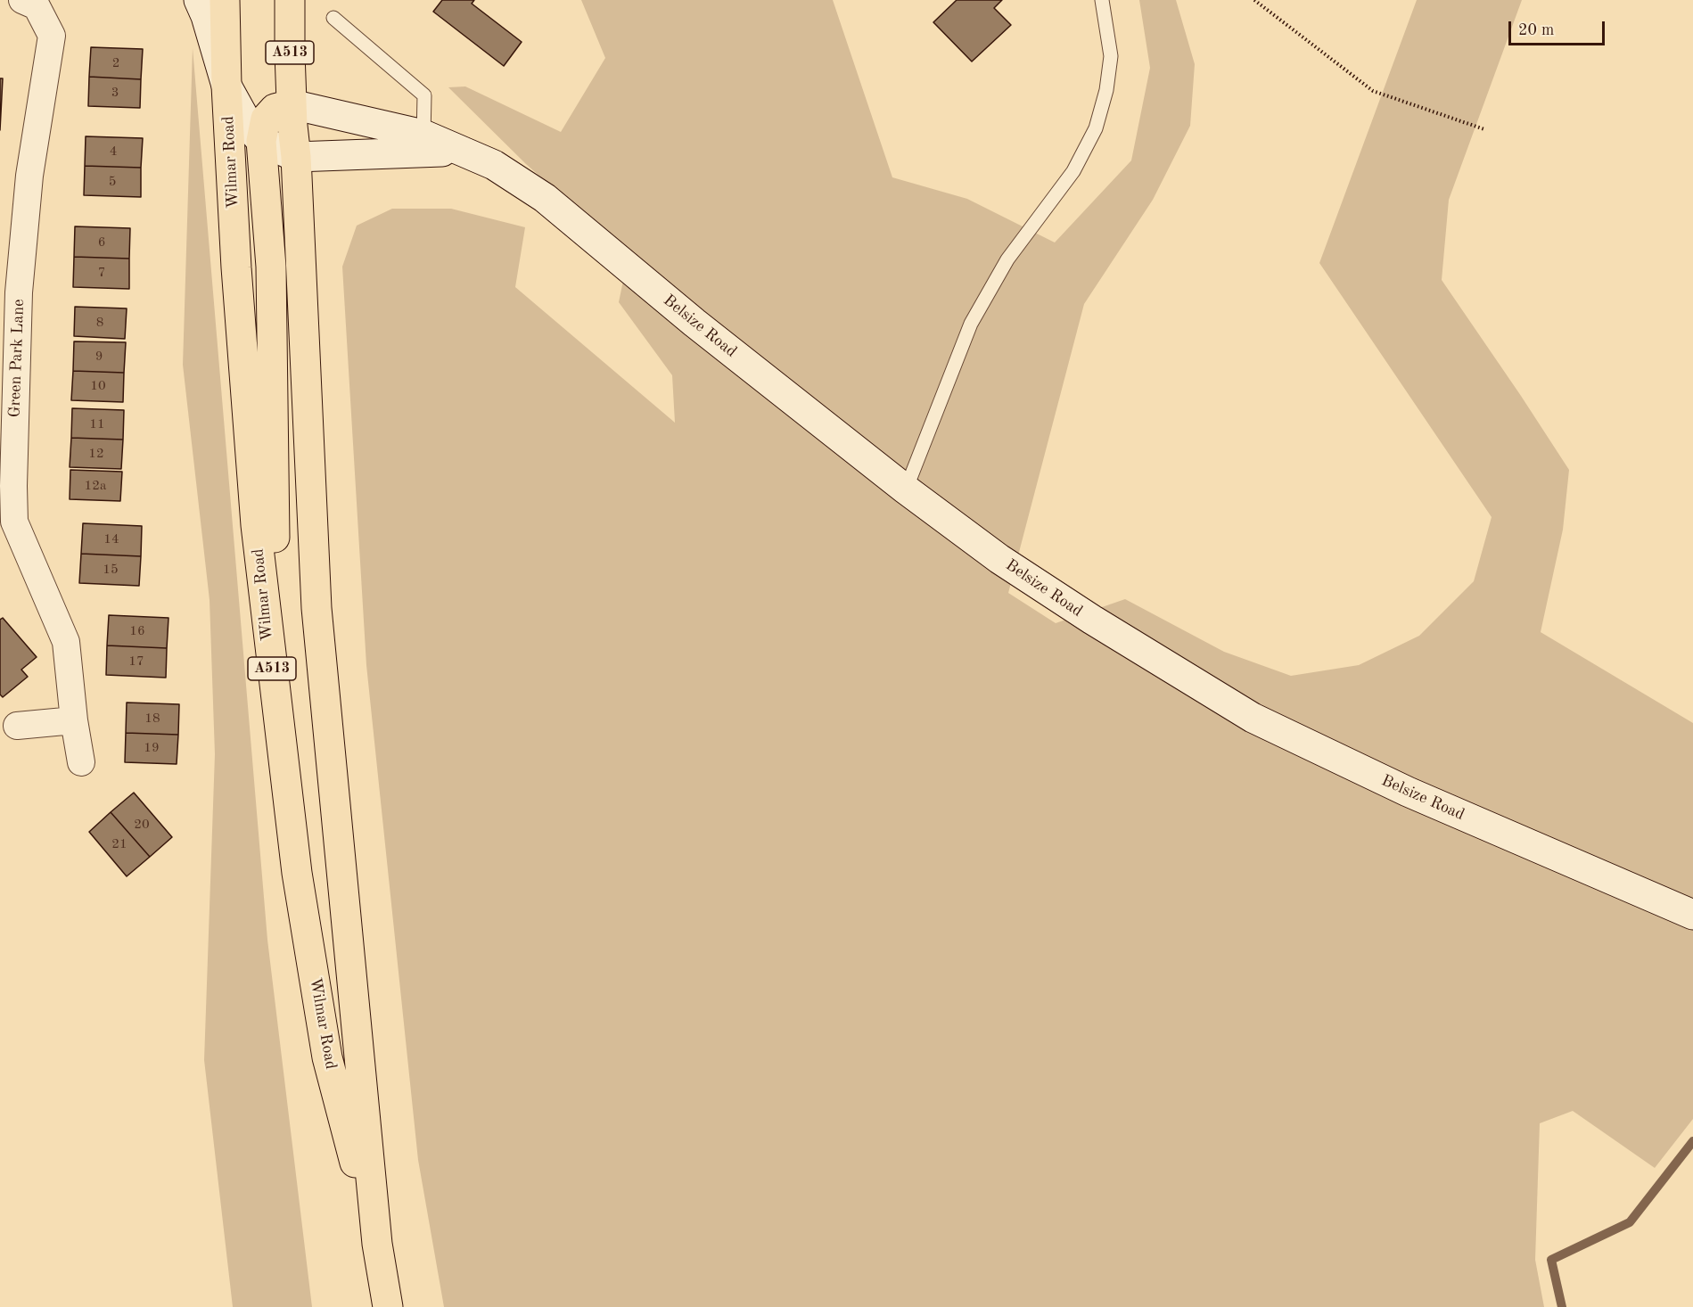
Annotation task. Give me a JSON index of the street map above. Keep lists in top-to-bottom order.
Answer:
{
  "streets": {
    "main road": ["A513", "Wilmar Road"],
    "street": ["Belsize Road", "Green Park Lane"]
  },
  "crossings": [
    ["A513", "Wilmar Road"],
    ["A513", "Belsize Road"],
    ["Wilmar Road", "Belsize Road"]
  ],
  "house_numbers": [
    "2",
    "3",
    "4",
    "5",
    "6",
    "7",
    "8",
    "9",
    "10",
    "11",
    "12",
    "12a",
    "14",
    "15",
    "16",
    "17",
    "18",
    "19",
    "20",
    "21"
  ],
  "scale_bar": "20 m"
}
